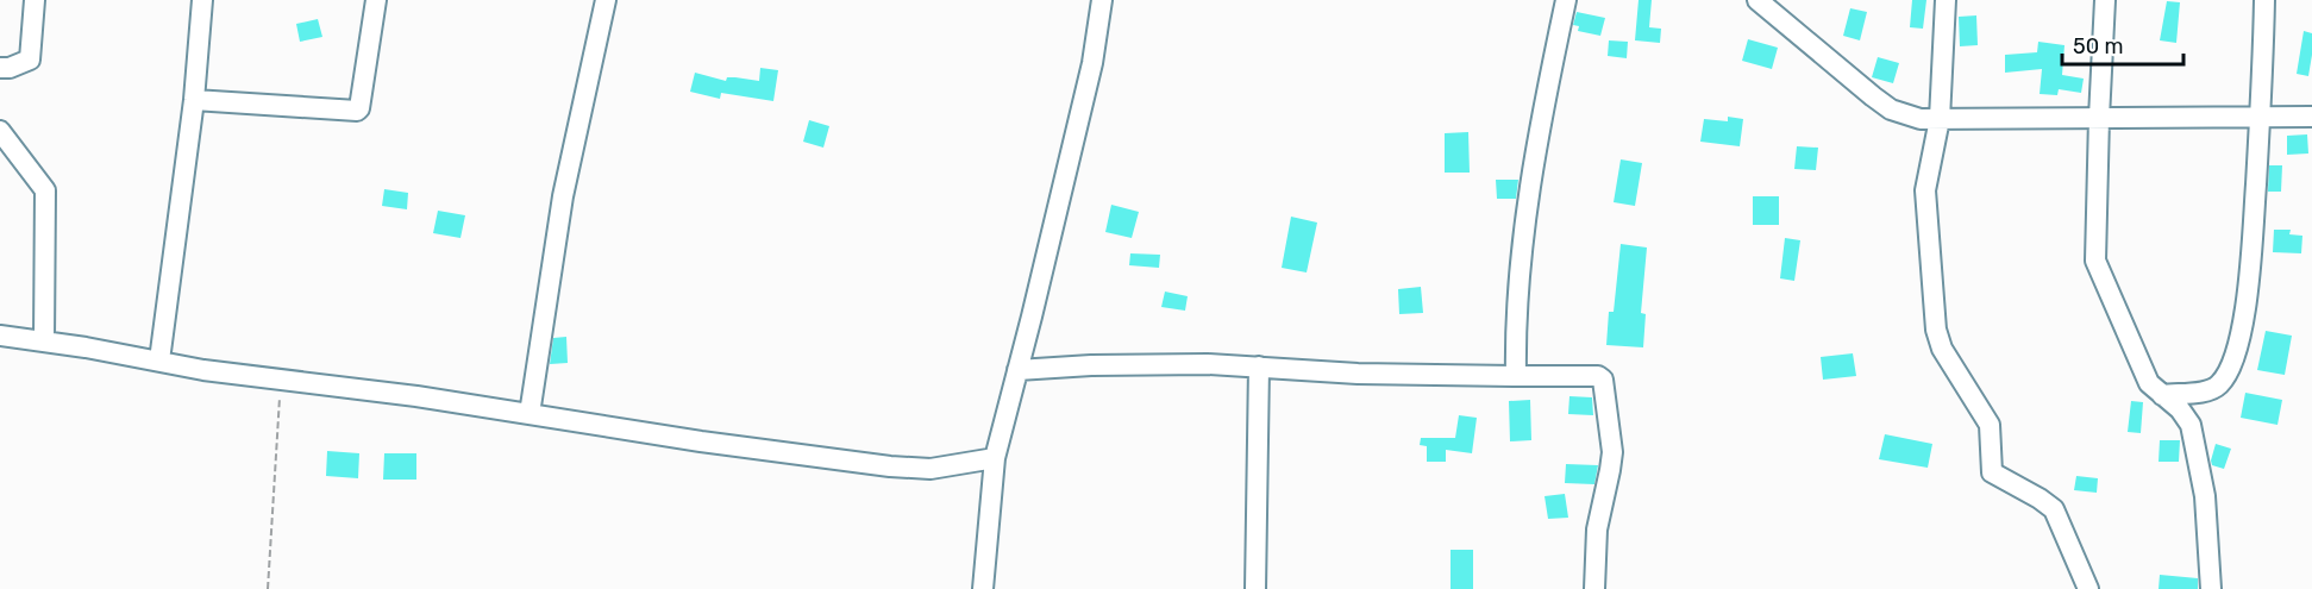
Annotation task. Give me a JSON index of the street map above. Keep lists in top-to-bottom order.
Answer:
{
  "scale_bar": "50 m"
}
